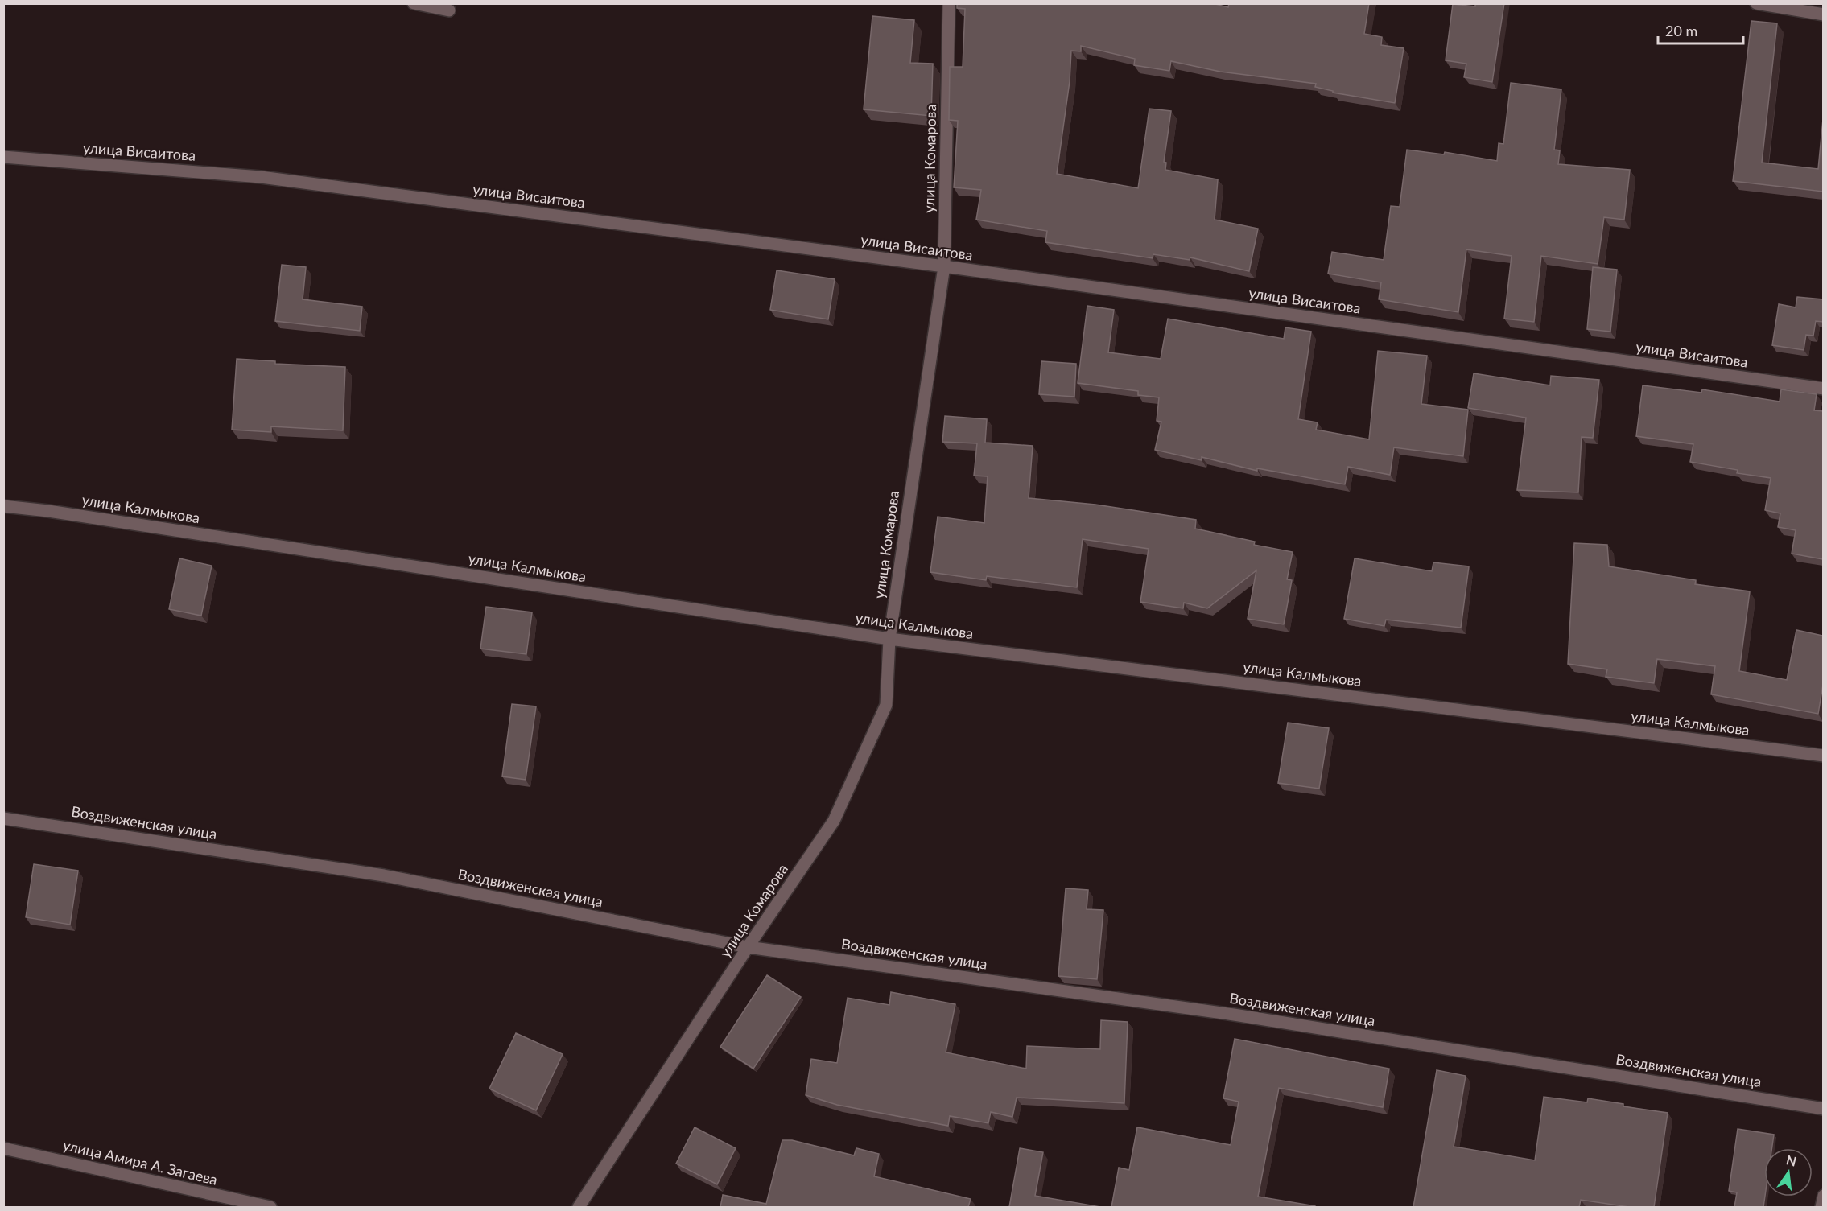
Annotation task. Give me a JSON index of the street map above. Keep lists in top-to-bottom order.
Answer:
{
  "streets": {
    "street": [
      "улица Висаитова",
      "улица Комарова",
      "улица Калмыкова",
      "Воздвиженская улица",
      "улица Амира А. Загаева"
    ]
  },
  "crossings": [
    ["улица Висаитова", "улица Комарова"],
    ["улица Комарова", "улица Калмыкова"],
    ["улица Комарова", "Воздвиженская улица"]
  ],
  "scale_bar": "20 m",
  "north": "top"
}
